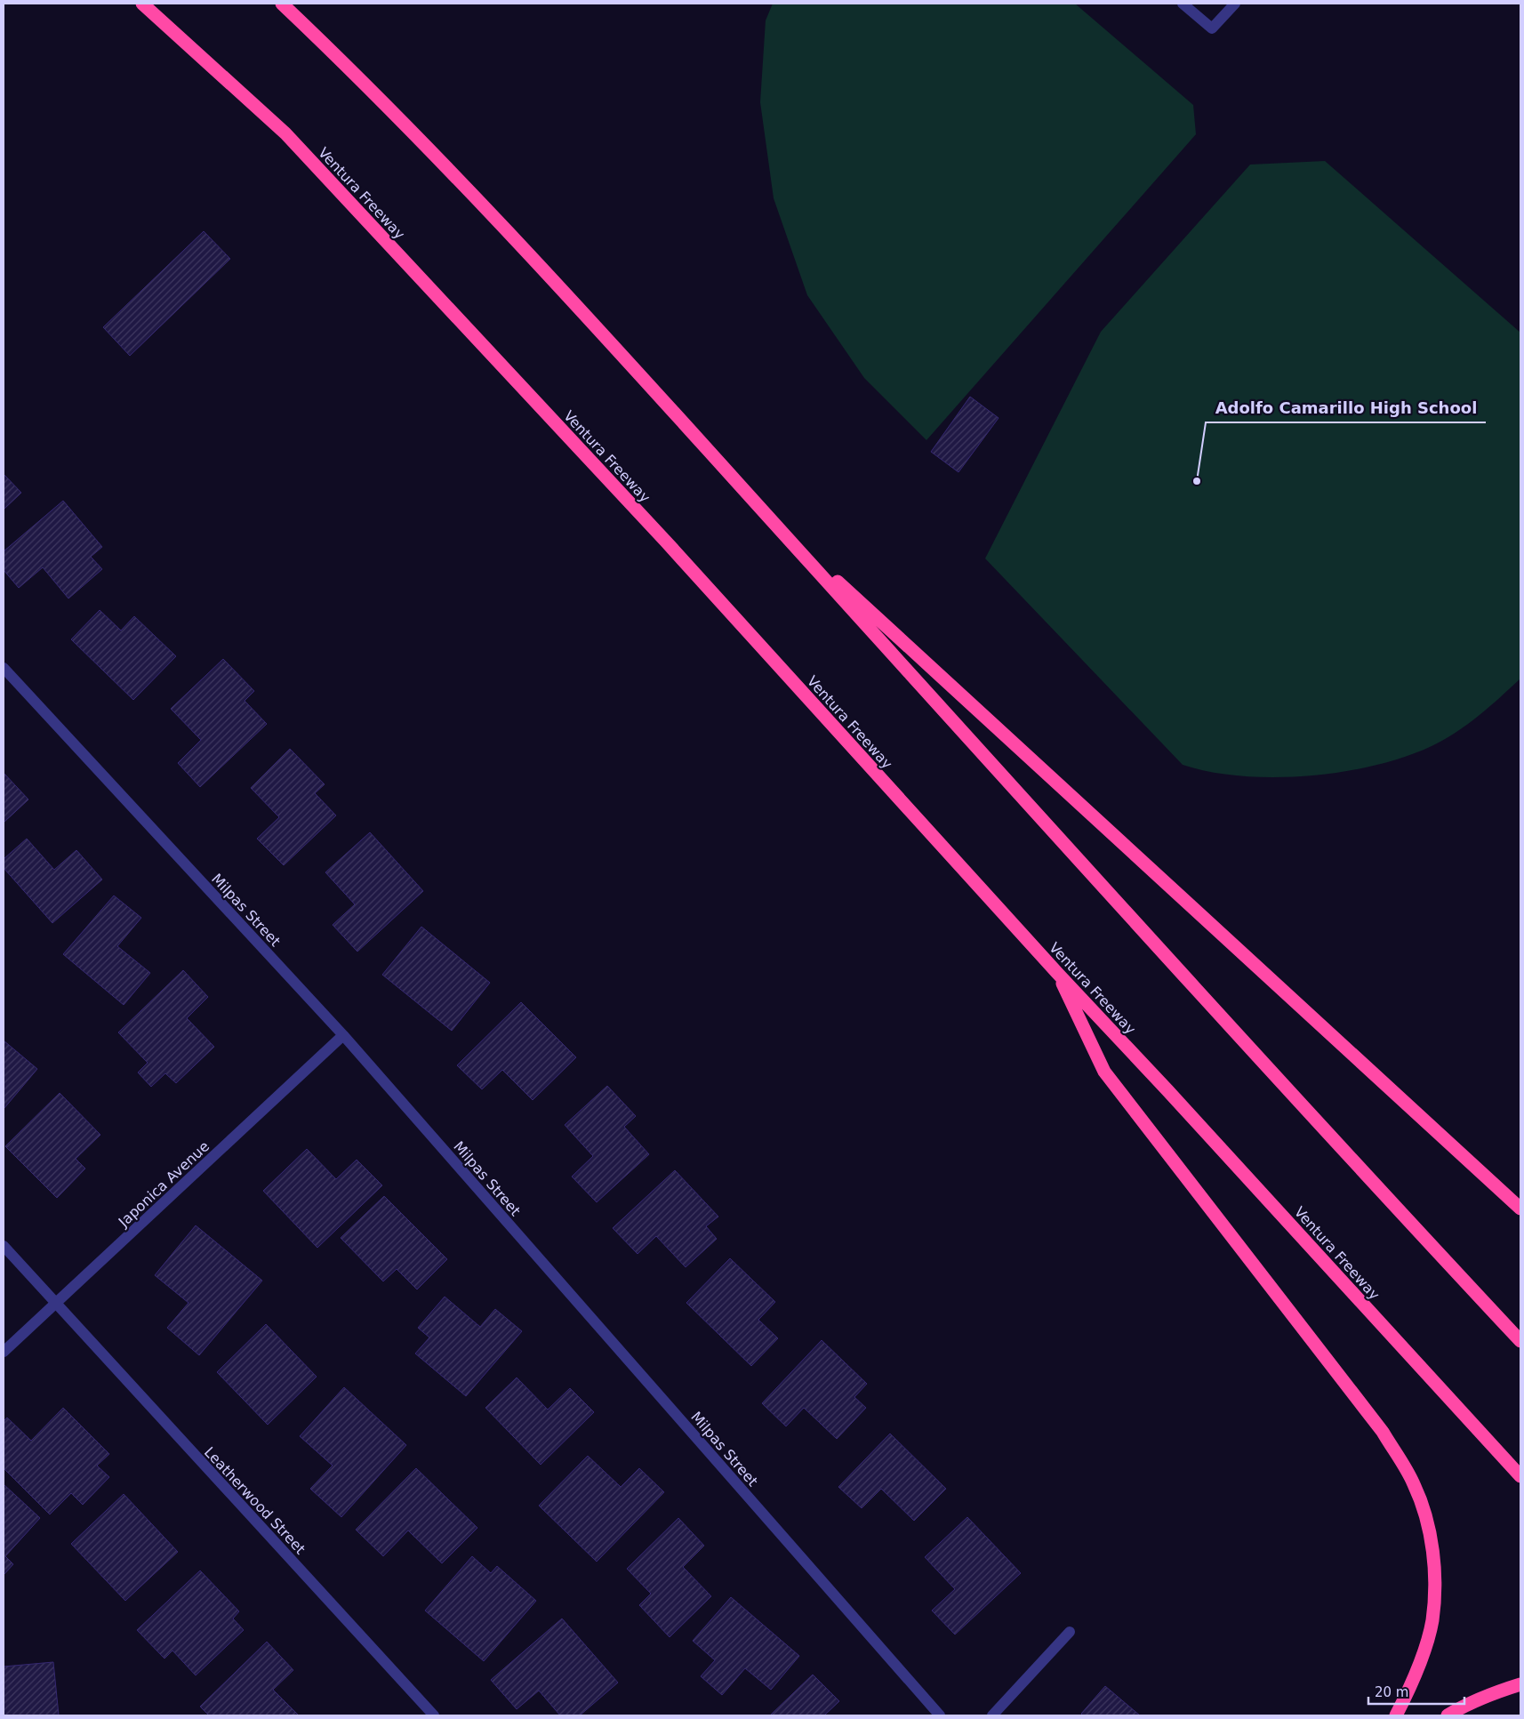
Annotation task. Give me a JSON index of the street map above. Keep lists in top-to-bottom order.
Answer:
{
  "streets": {
    "highway": ["Ventura Freeway"],
    "street": ["Milpas Street", "Japonica Avenue", "Leatherwood Street"]
  },
  "crossings": [
    ["Milpas Street", "Japonica Avenue"],
    ["Japonica Avenue", "Leatherwood Street"]
  ],
  "places": ["Adolfo Camarillo High School"],
  "scale_bar": "20 m"
}
